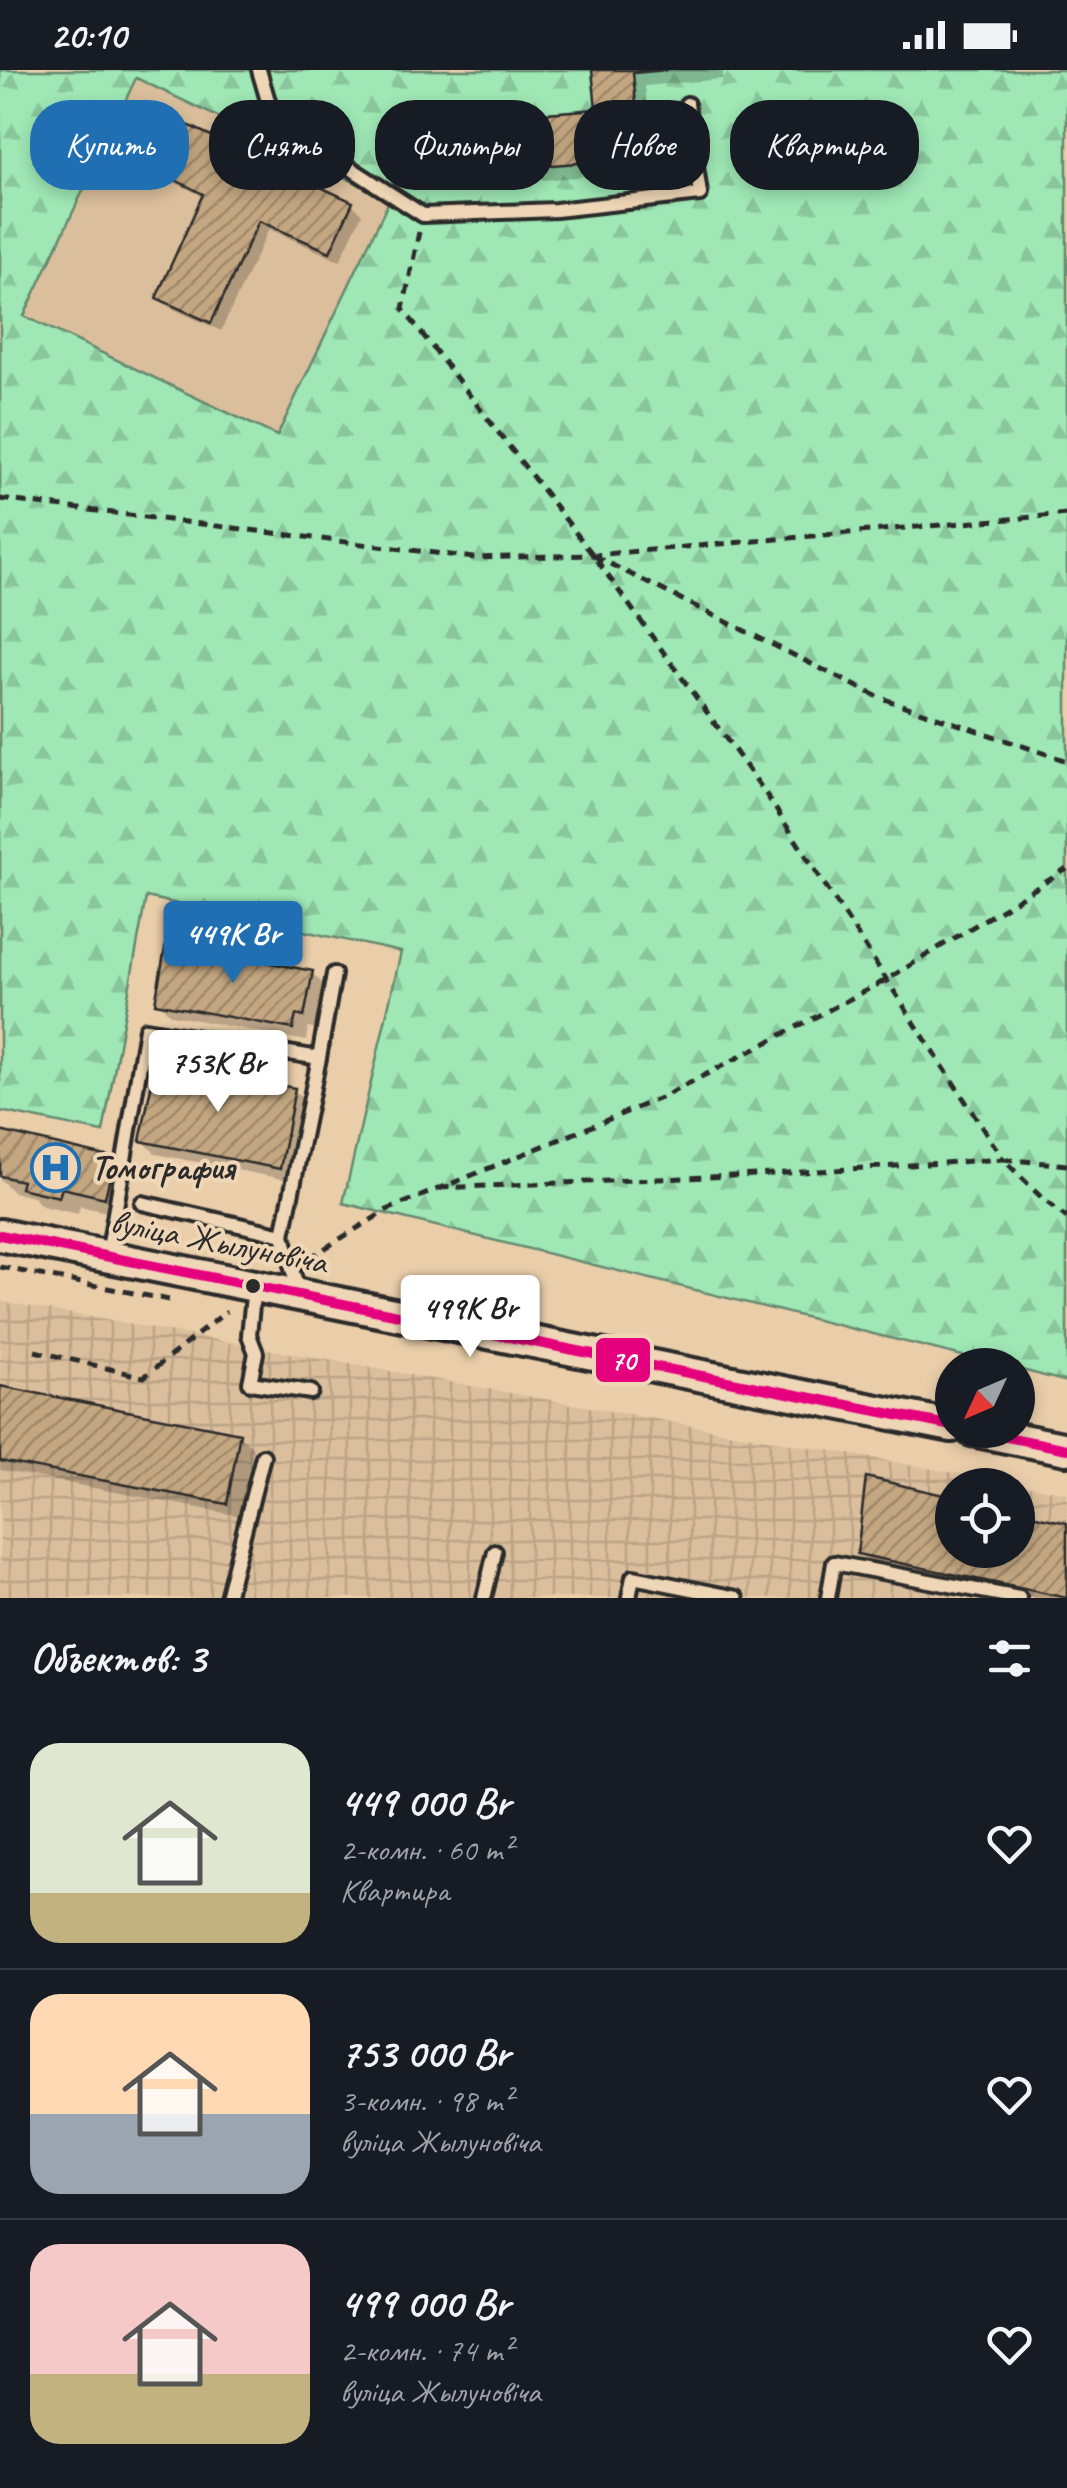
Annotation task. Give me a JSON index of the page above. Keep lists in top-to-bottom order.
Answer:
{
  "streets": {
    "street": ["вуліца Жылуновіча"]
  },
  "places": {
    "hospital": ["Томография"]
  },
  "lines": ["transit line 70"],
  "north": "bottom left",
  "page": {
    "status": "20:10",
    "chip": [
      "Купить",
      "Снять",
      "Фильтры",
      "Новое",
      "Квартира"
    ],
    "price": ["449K Br", "753K Br", "499K Br"],
    "heading": "Объектов: 3",
    "list": [
      {
        "name": "449 000 Br",
        "note": "2-комн. · 60 m² · Квартира"
      },
      {
        "name": "753 000 Br",
        "note": "3-комн. · 98 m² · вуліца Жылуновіча"
      },
      {
        "name": "499 000 Br",
        "note": "2-комн. · 74 m² · вуліца Жылуновіча"
      }
    ]
  }
}
